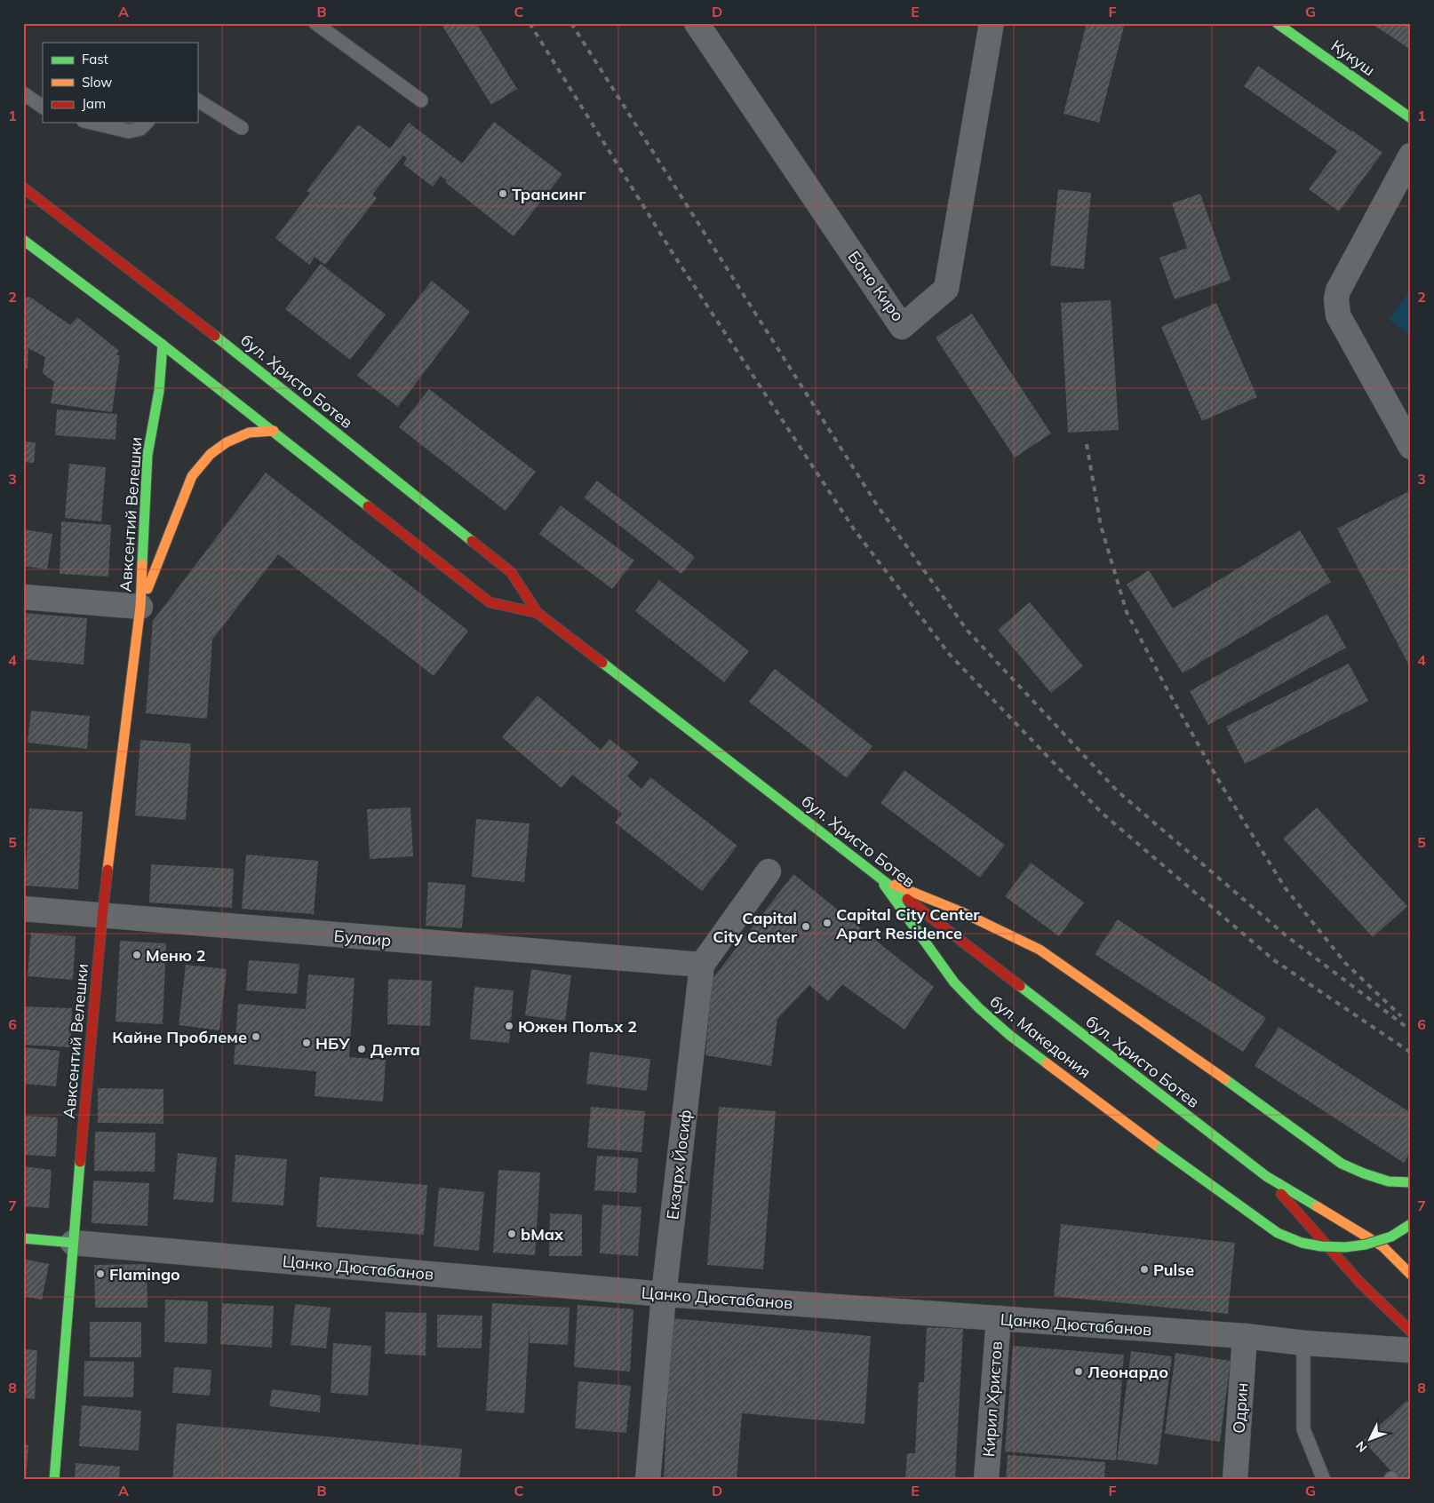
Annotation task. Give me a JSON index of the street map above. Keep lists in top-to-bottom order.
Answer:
{
  "streets": {
    "street": [
      "Кукуш",
      "Бачо Киро",
      "бул. Христо Ботев",
      "Авксентий Велешки",
      "Булаир",
      "бул. Македония",
      "Екзарх Йосиф",
      "Цанко Дюстабанов",
      "Кирил Христов",
      "Одрин"
    ]
  },
  "crossings": [
    ["бул. Христо Ботев", "Авксентий Велешки"],
    ["бул. Христо Ботев", "бул. Македония"],
    ["Авксентий Велешки", "Булаир"],
    ["Авксентий Велешки", "Цанко Дюстабанов"],
    ["Булаир", "Екзарх Йосиф"],
    ["Екзарх Йосиф", "Цанко Дюстабанов"],
    ["Цанко Дюстабанов", "Кирил Христов"],
    ["Цанко Дюстабанов", "Одрин"]
  ],
  "places": [
    "Трансинг",
    "Capital City Center Apart Residence",
    "Capital City Center",
    "Меню 2",
    "Южен Полъх 2",
    "Кайне Проблеме",
    "НБУ",
    "Делта",
    "bMax",
    "Pulse",
    "Flamingo",
    "Леонардо"
  ],
  "legend": ["Fast", "Slow", "Jam"],
  "north": "bottom left",
  "grid": {
    "columns": [
      "A",
      "B",
      "C",
      "D",
      "E",
      "F",
      "G"
    ],
    "rows": [
      "1",
      "2",
      "3",
      "4",
      "5",
      "6",
      "7",
      "8"
    ]
  }
}
